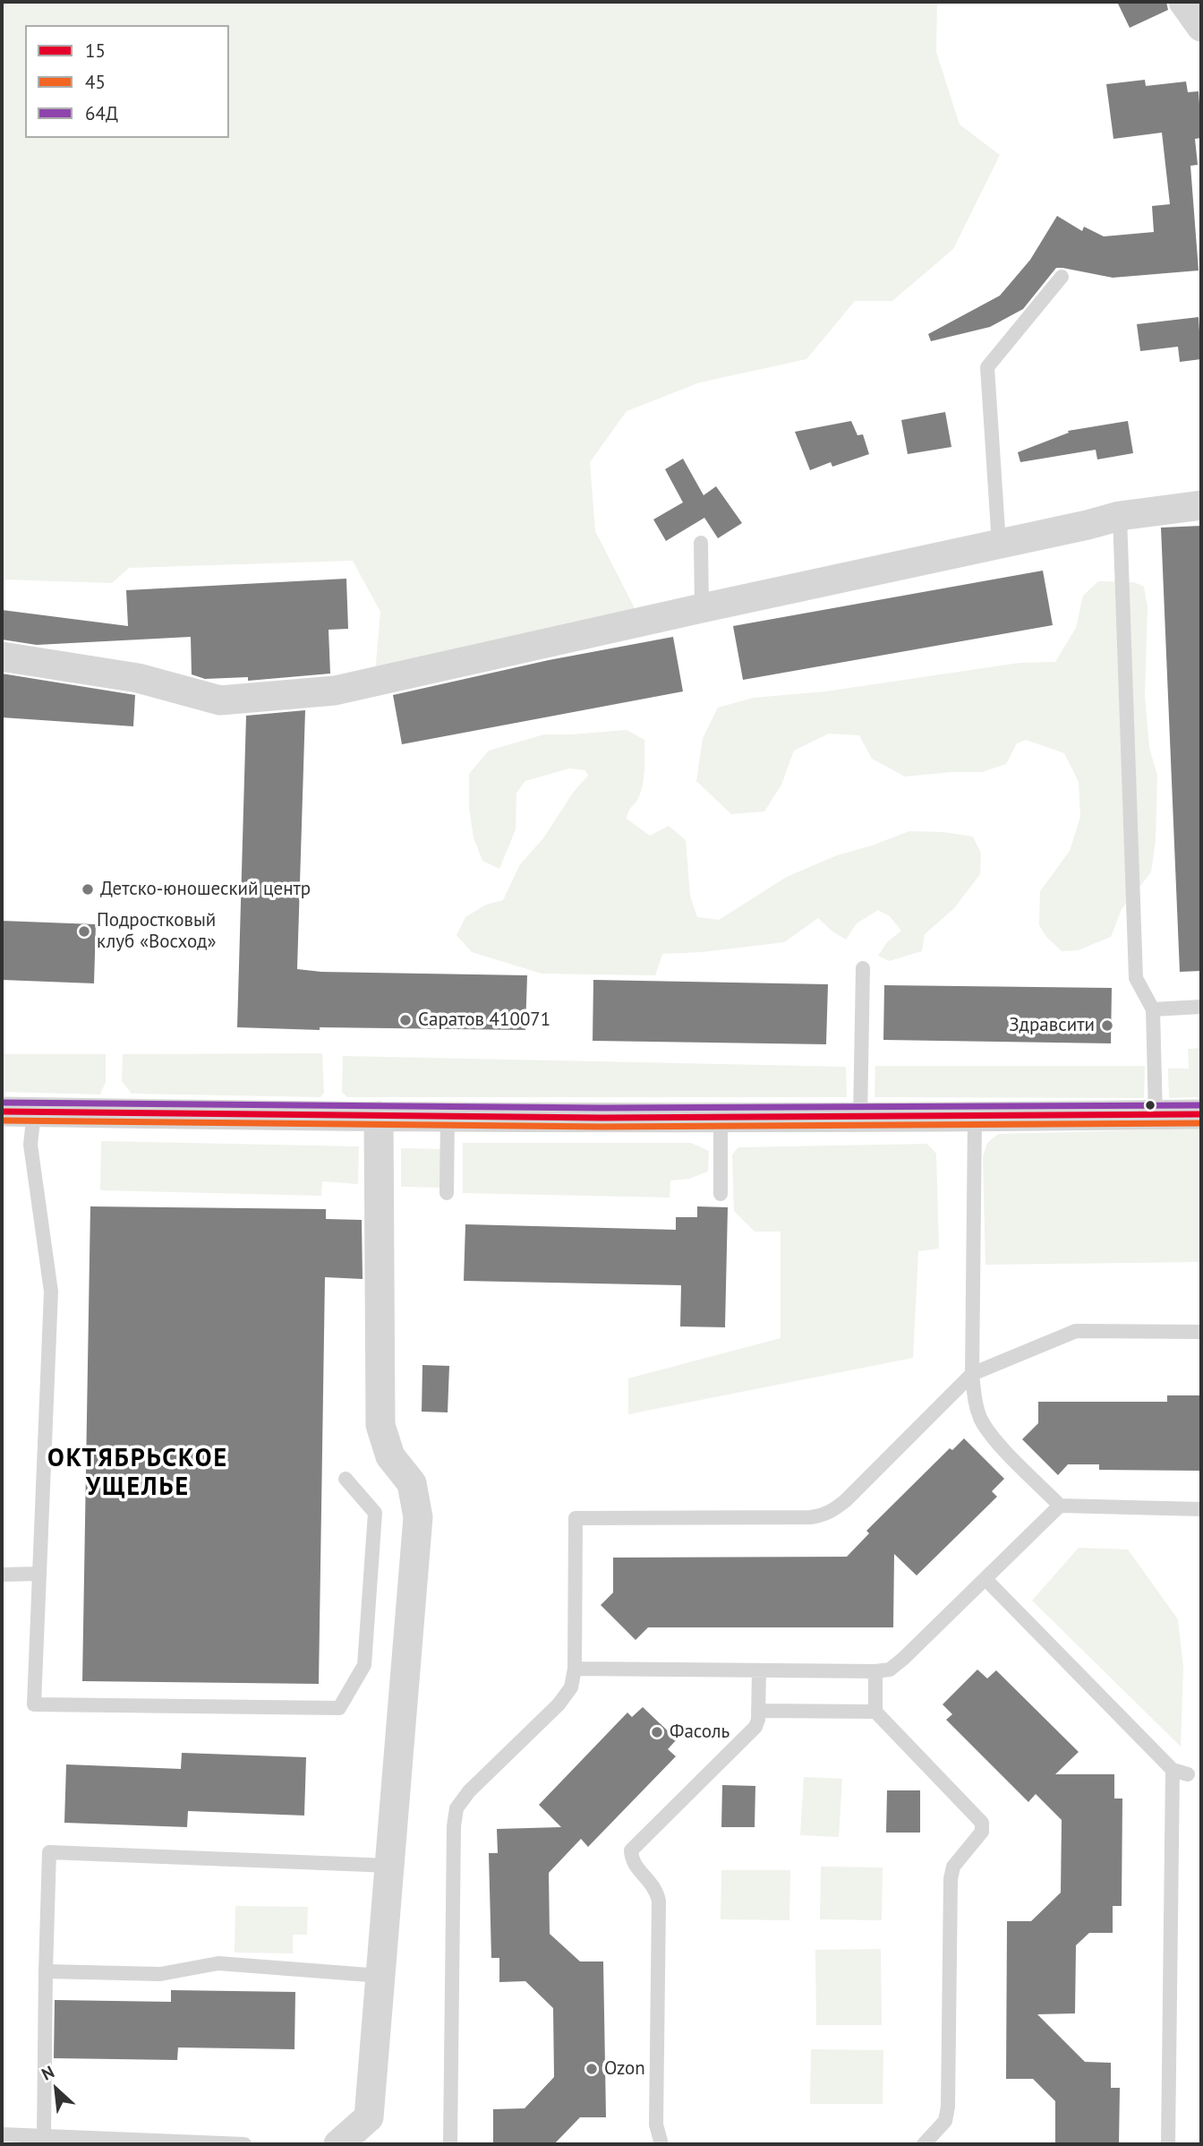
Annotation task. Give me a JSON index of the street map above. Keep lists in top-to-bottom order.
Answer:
{
  "districts": ["ОКТЯБРЬСКОЕ УЩЕЛЬЕ"],
  "places": [
    "Детско-юношеский центр",
    "Подростковый клуб «Восход»",
    "Саратов 410071",
    "Здравсити",
    "Фасоль",
    "Ozon"
  ],
  "lines": ["transit line 64Д", "transit line 15", "transit line 45"],
  "legend": ["15", "45", "64Д"],
  "north": "top left"
}
